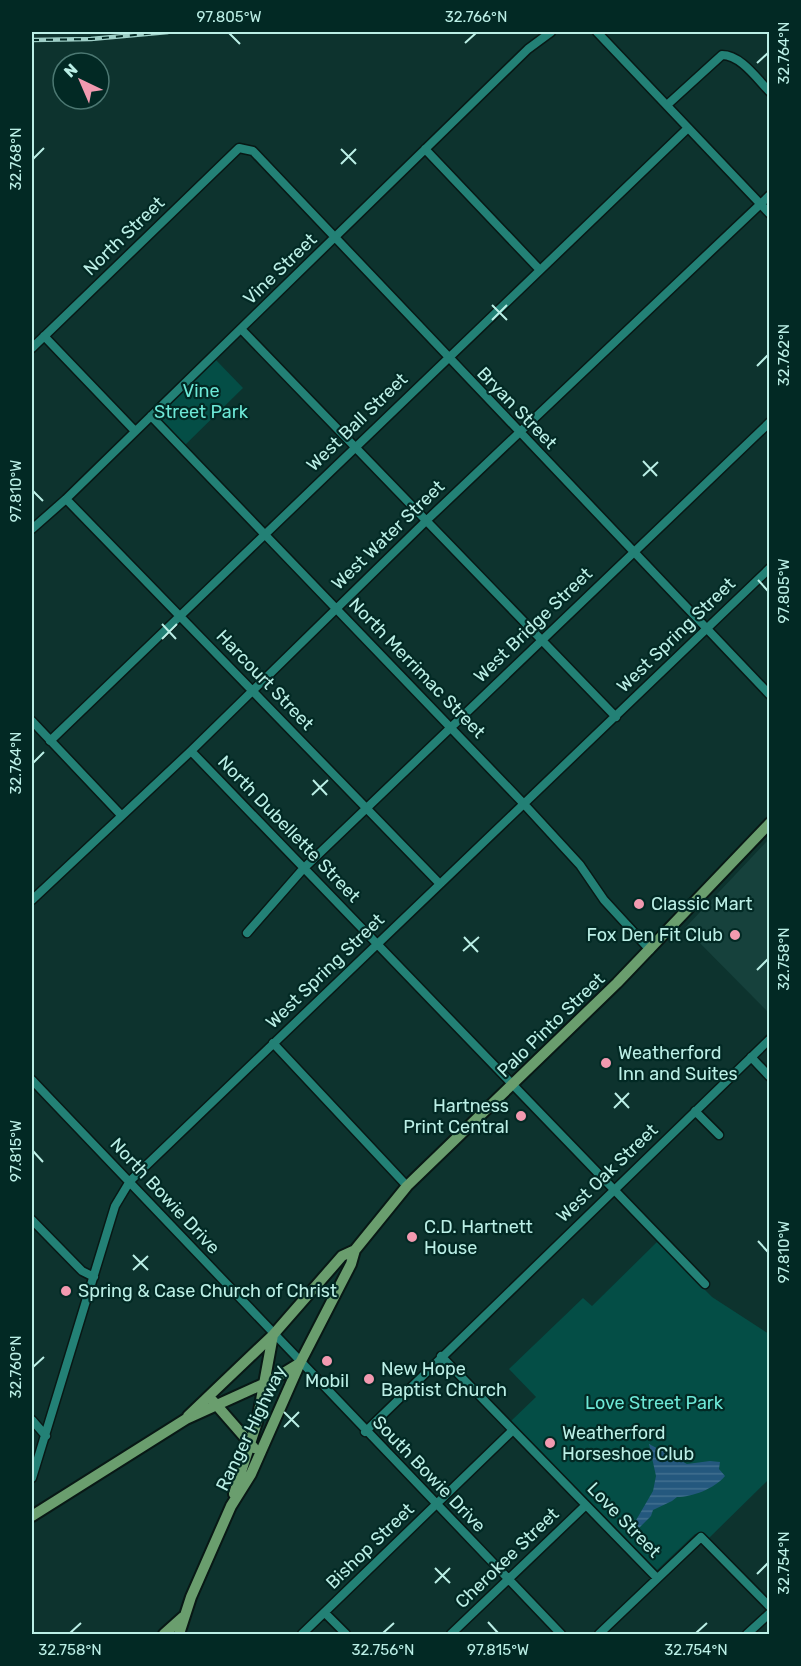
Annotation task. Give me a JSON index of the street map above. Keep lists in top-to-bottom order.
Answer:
{
  "streets": {
    "main road": ["Palo Pinto Street", "Ranger Highway"],
    "street": [
      "North Street",
      "Vine Street",
      "Bryan Street",
      "West Ball Street",
      "West Water Street",
      "West Bridge Street",
      "West Spring Street",
      "North Merrimac Street",
      "Harcourt Street",
      "North Dubellette Street",
      "West Oak Street",
      "North Bowie Drive",
      "South Bowie Drive",
      "Love Street",
      "Bishop Street",
      "Cherokee Street"
    ]
  },
  "crossings": [
    ["North Street", "Bryan Street"],
    ["Vine Street", "Bryan Street"],
    ["Vine Street", "North Merrimac Street"],
    ["Vine Street", "Harcourt Street"],
    ["Bryan Street", "West Ball Street"],
    ["Bryan Street", "West Water Street"],
    ["Bryan Street", "West Bridge Street"],
    ["Bryan Street", "West Spring Street"],
    ["West Ball Street", "North Merrimac Street"],
    ["West Ball Street", "Harcourt Street"],
    ["West Water Street", "North Merrimac Street"],
    ["West Water Street", "Harcourt Street"],
    ["West Water Street", "North Dubellette Street"],
    ["West Bridge Street", "North Merrimac Street"],
    ["West Bridge Street", "Harcourt Street"],
    ["West Bridge Street", "North Dubellette Street"],
    ["West Spring Street", "North Merrimac Street"],
    ["West Spring Street", "Harcourt Street"],
    ["West Spring Street", "North Dubellette Street"],
    ["West Spring Street", "North Bowie Drive"],
    ["North Merrimac Street", "Palo Pinto Street"],
    ["North Dubellette Street", "Palo Pinto Street"],
    ["North Dubellette Street", "West Oak Street"],
    ["Palo Pinto Street", "North Bowie Drive"],
    ["Palo Pinto Street", "Ranger Highway"],
    ["Palo Pinto Street", "South Bowie Drive"],
    ["West Oak Street", "South Bowie Drive"],
    ["West Oak Street", "Love Street"],
    ["North Bowie Drive", "Ranger Highway"],
    ["North Bowie Drive", "South Bowie Drive"],
    ["Ranger Highway", "South Bowie Drive"],
    ["South Bowie Drive", "Bishop Street"],
    ["South Bowie Drive", "Cherokee Street"],
    ["Love Street", "Bishop Street"],
    ["Love Street", "Cherokee Street"]
  ],
  "parks": ["Vine Street Park", "Love Street Park"],
  "places": [
    "Classic Mart",
    "Fox Den Fit Club",
    "Weatherford Inn and Suites",
    "Hartness Print Central",
    "C.D. Hartnett House",
    "Spring & Case Church of Christ",
    "Mobil",
    "New Hope Baptist Church",
    "Weatherford Horseshoe Club"
  ],
  "north": "top left",
  "coordinates": [
    "97.805°W",
    "32.766°N",
    "32.764°N",
    "32.768°N",
    "32.762°N",
    "97.810°W",
    "32.758°N",
    "97.815°W",
    "32.760°N",
    "32.754°N",
    "32.756°N"
  ]
}
